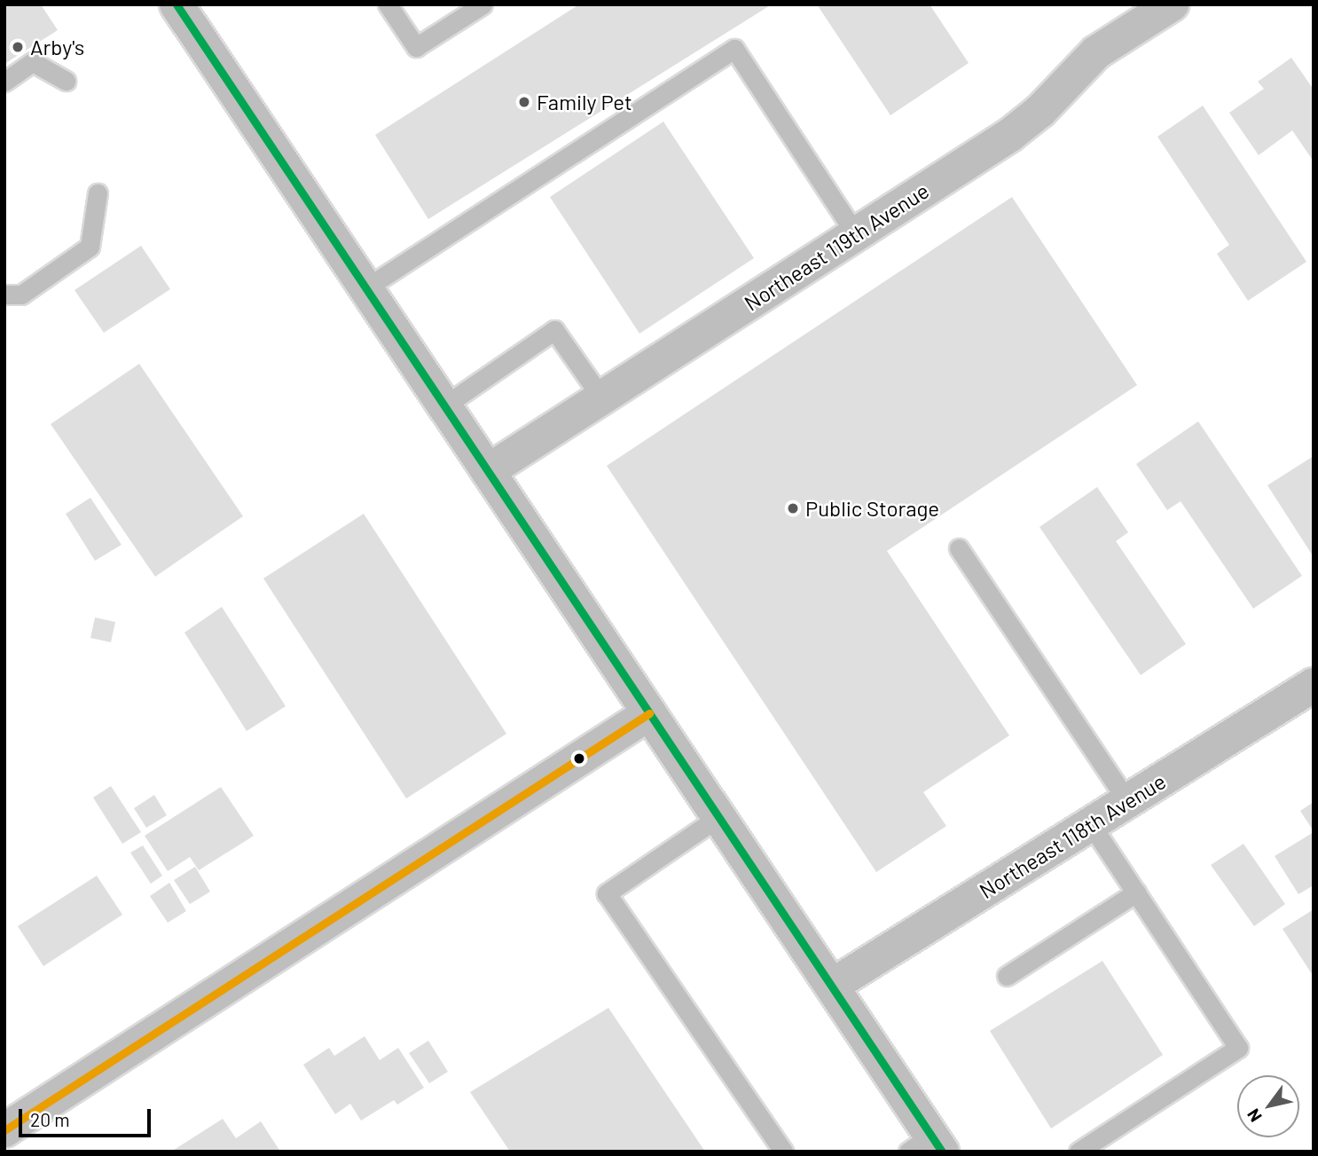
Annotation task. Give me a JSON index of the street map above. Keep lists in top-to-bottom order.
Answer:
{
  "streets": {
    "street": ["Northeast 119th Avenue", "Northeast 118th Avenue"]
  },
  "places": ["Arby's", "Family Pet", "Public Storage"],
  "scale_bar": "20 m",
  "north": "bottom left"
}
